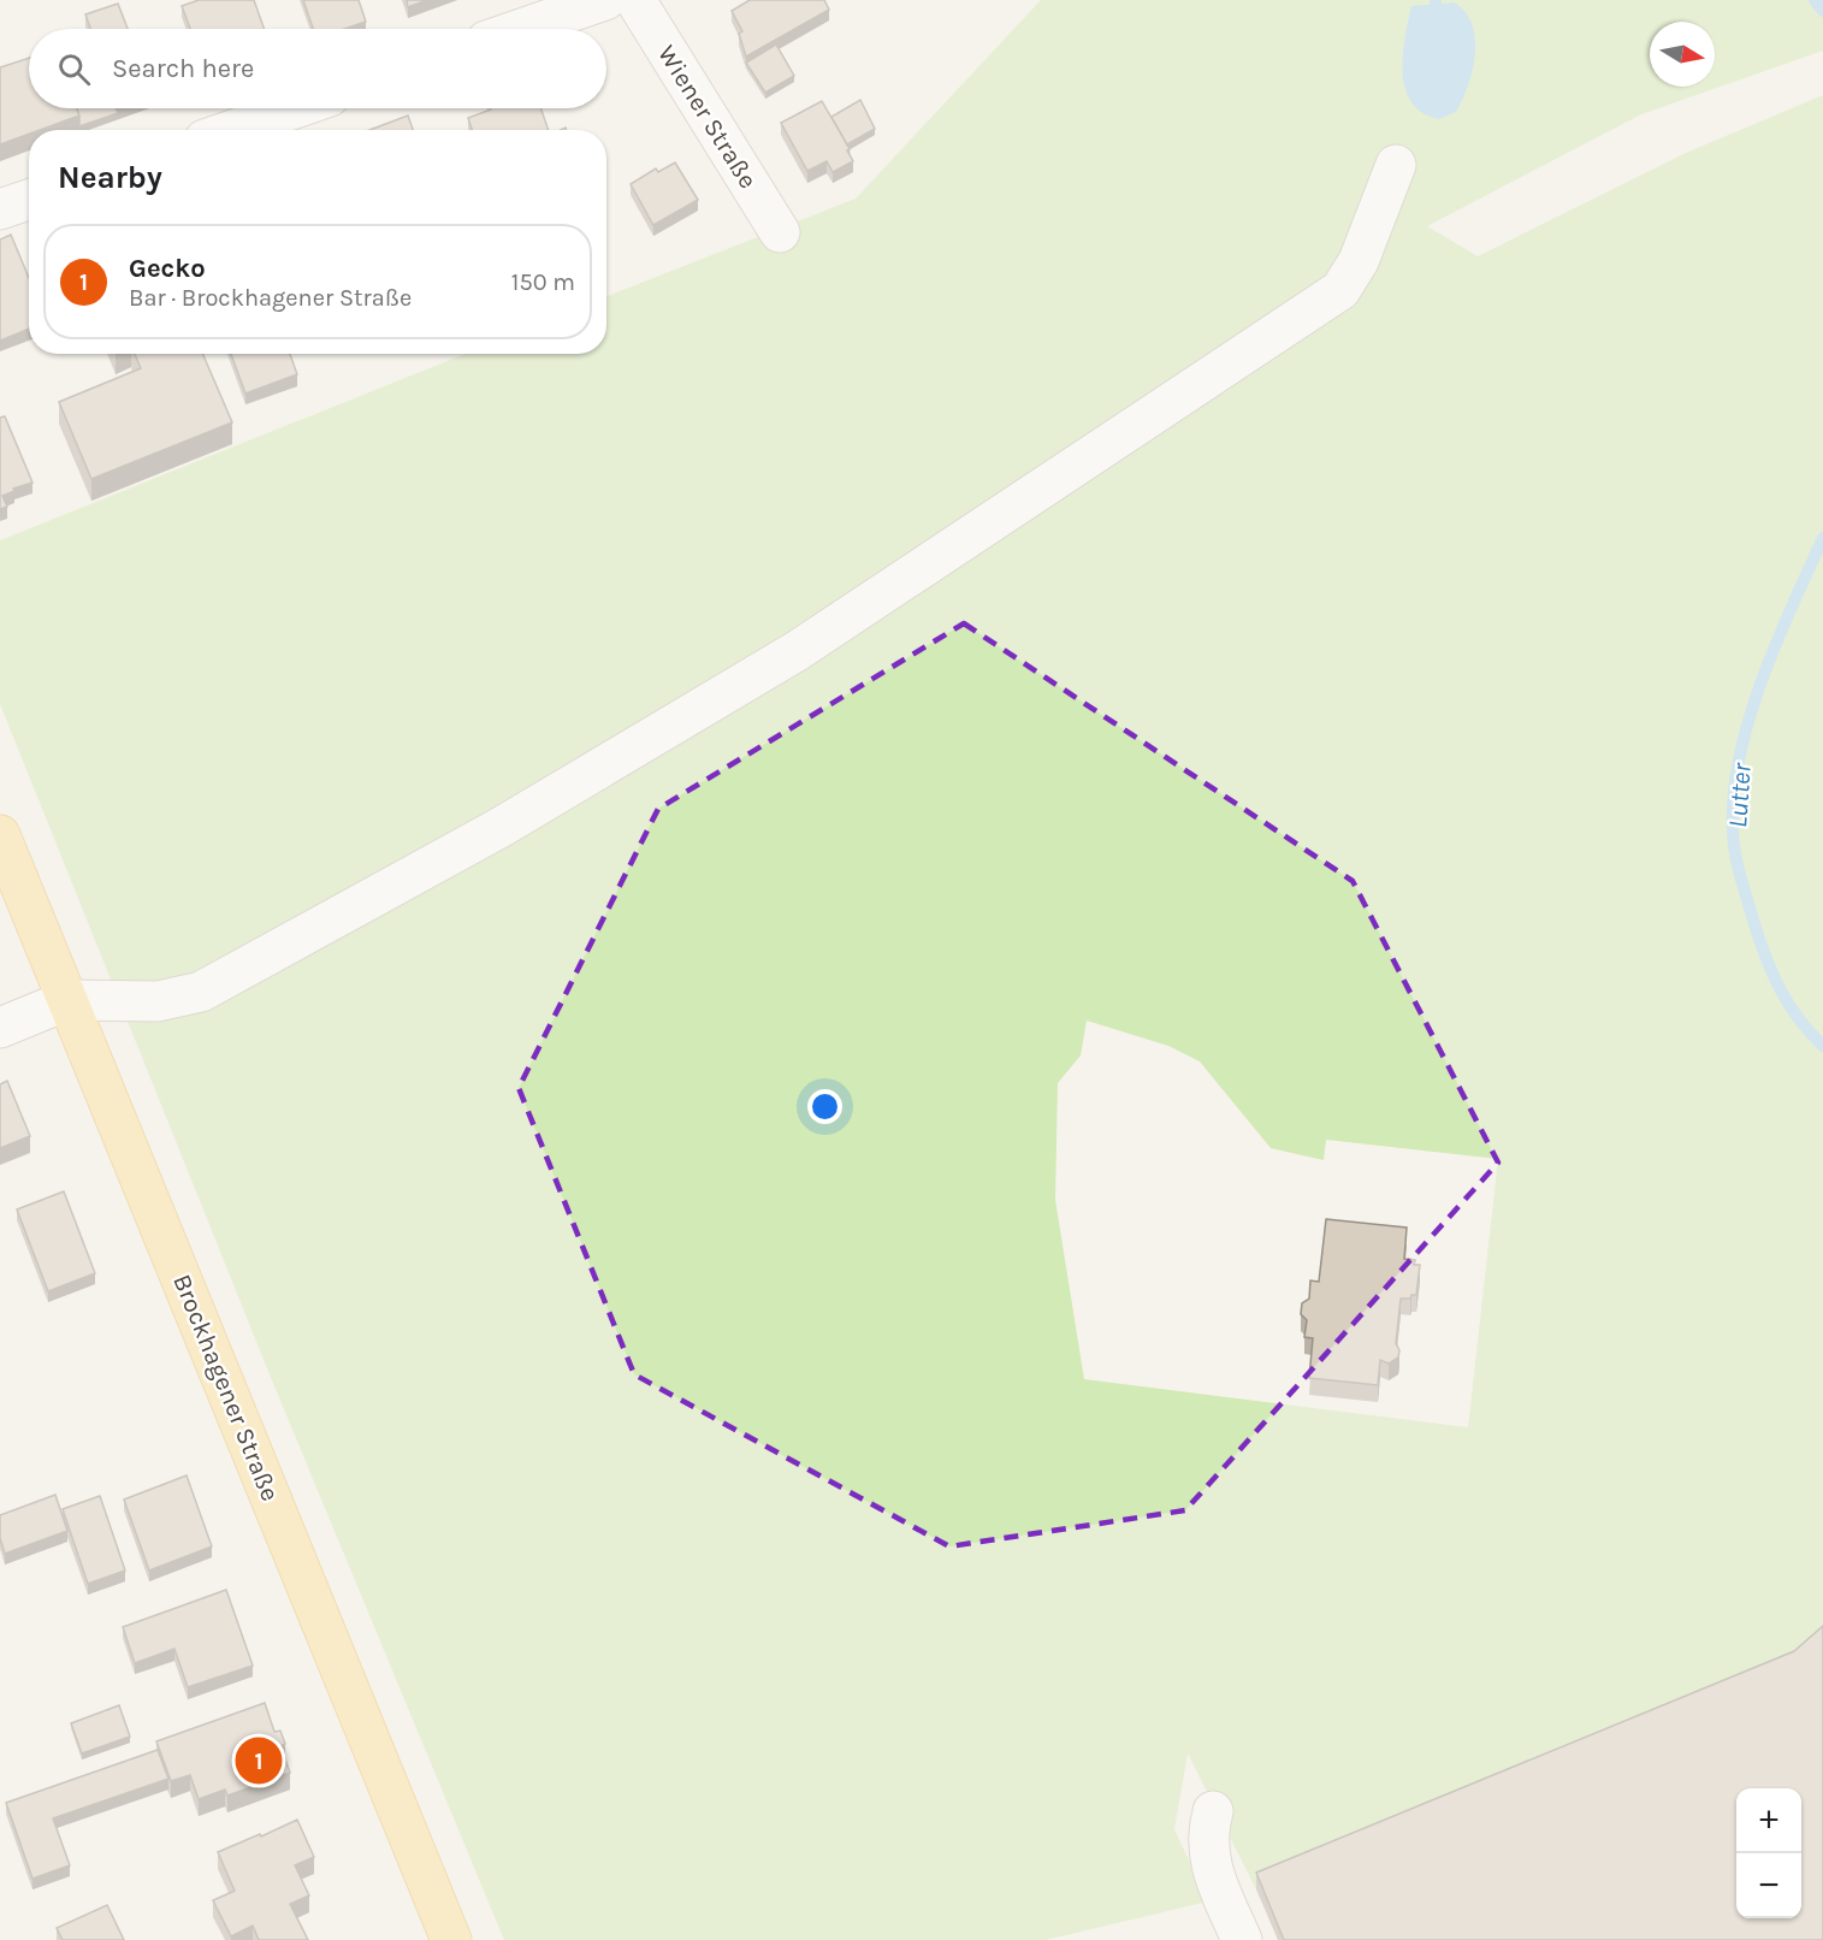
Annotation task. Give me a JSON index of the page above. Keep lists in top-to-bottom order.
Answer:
{
  "streets": {
    "main road": ["Brockhagener Straße"],
    "street": ["Wiener Straße"]
  },
  "water": ["Lutter"],
  "north": "right",
  "page": {
    "search": "Search here",
    "heading": "Nearby",
    "list": [
      {
        "mark": "1",
        "name": "Gecko",
        "note": "Bar · Brockhagener Straße",
        "value": "150 m"
      }
    ],
    "pins": "1",
    "map_buttons": ["+", "−"]
  }
}
